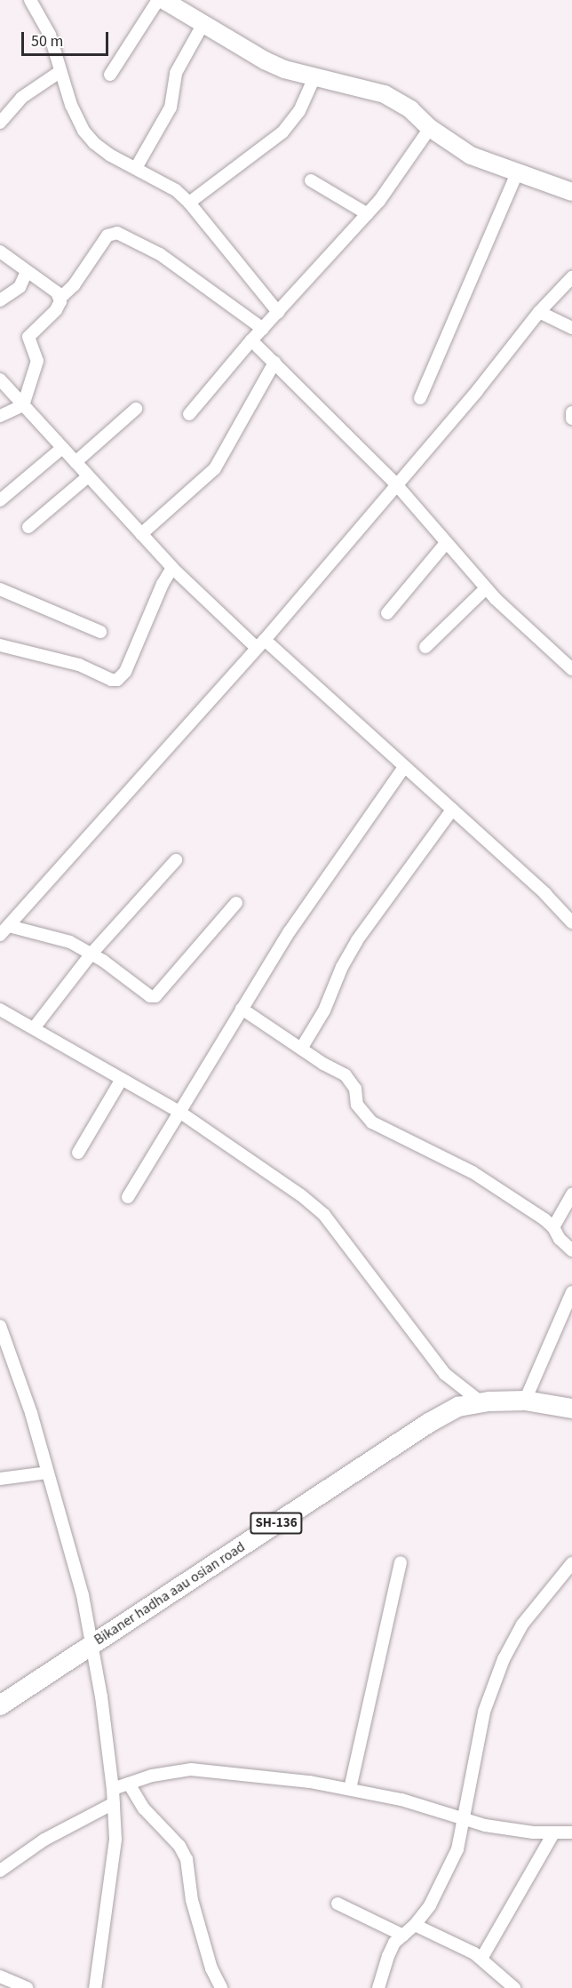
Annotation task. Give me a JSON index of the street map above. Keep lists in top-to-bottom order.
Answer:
{
  "streets": {
    "main road": ["SH-136", "Bikaner hadha aau osian road"]
  },
  "scale_bar": "50 m"
}
